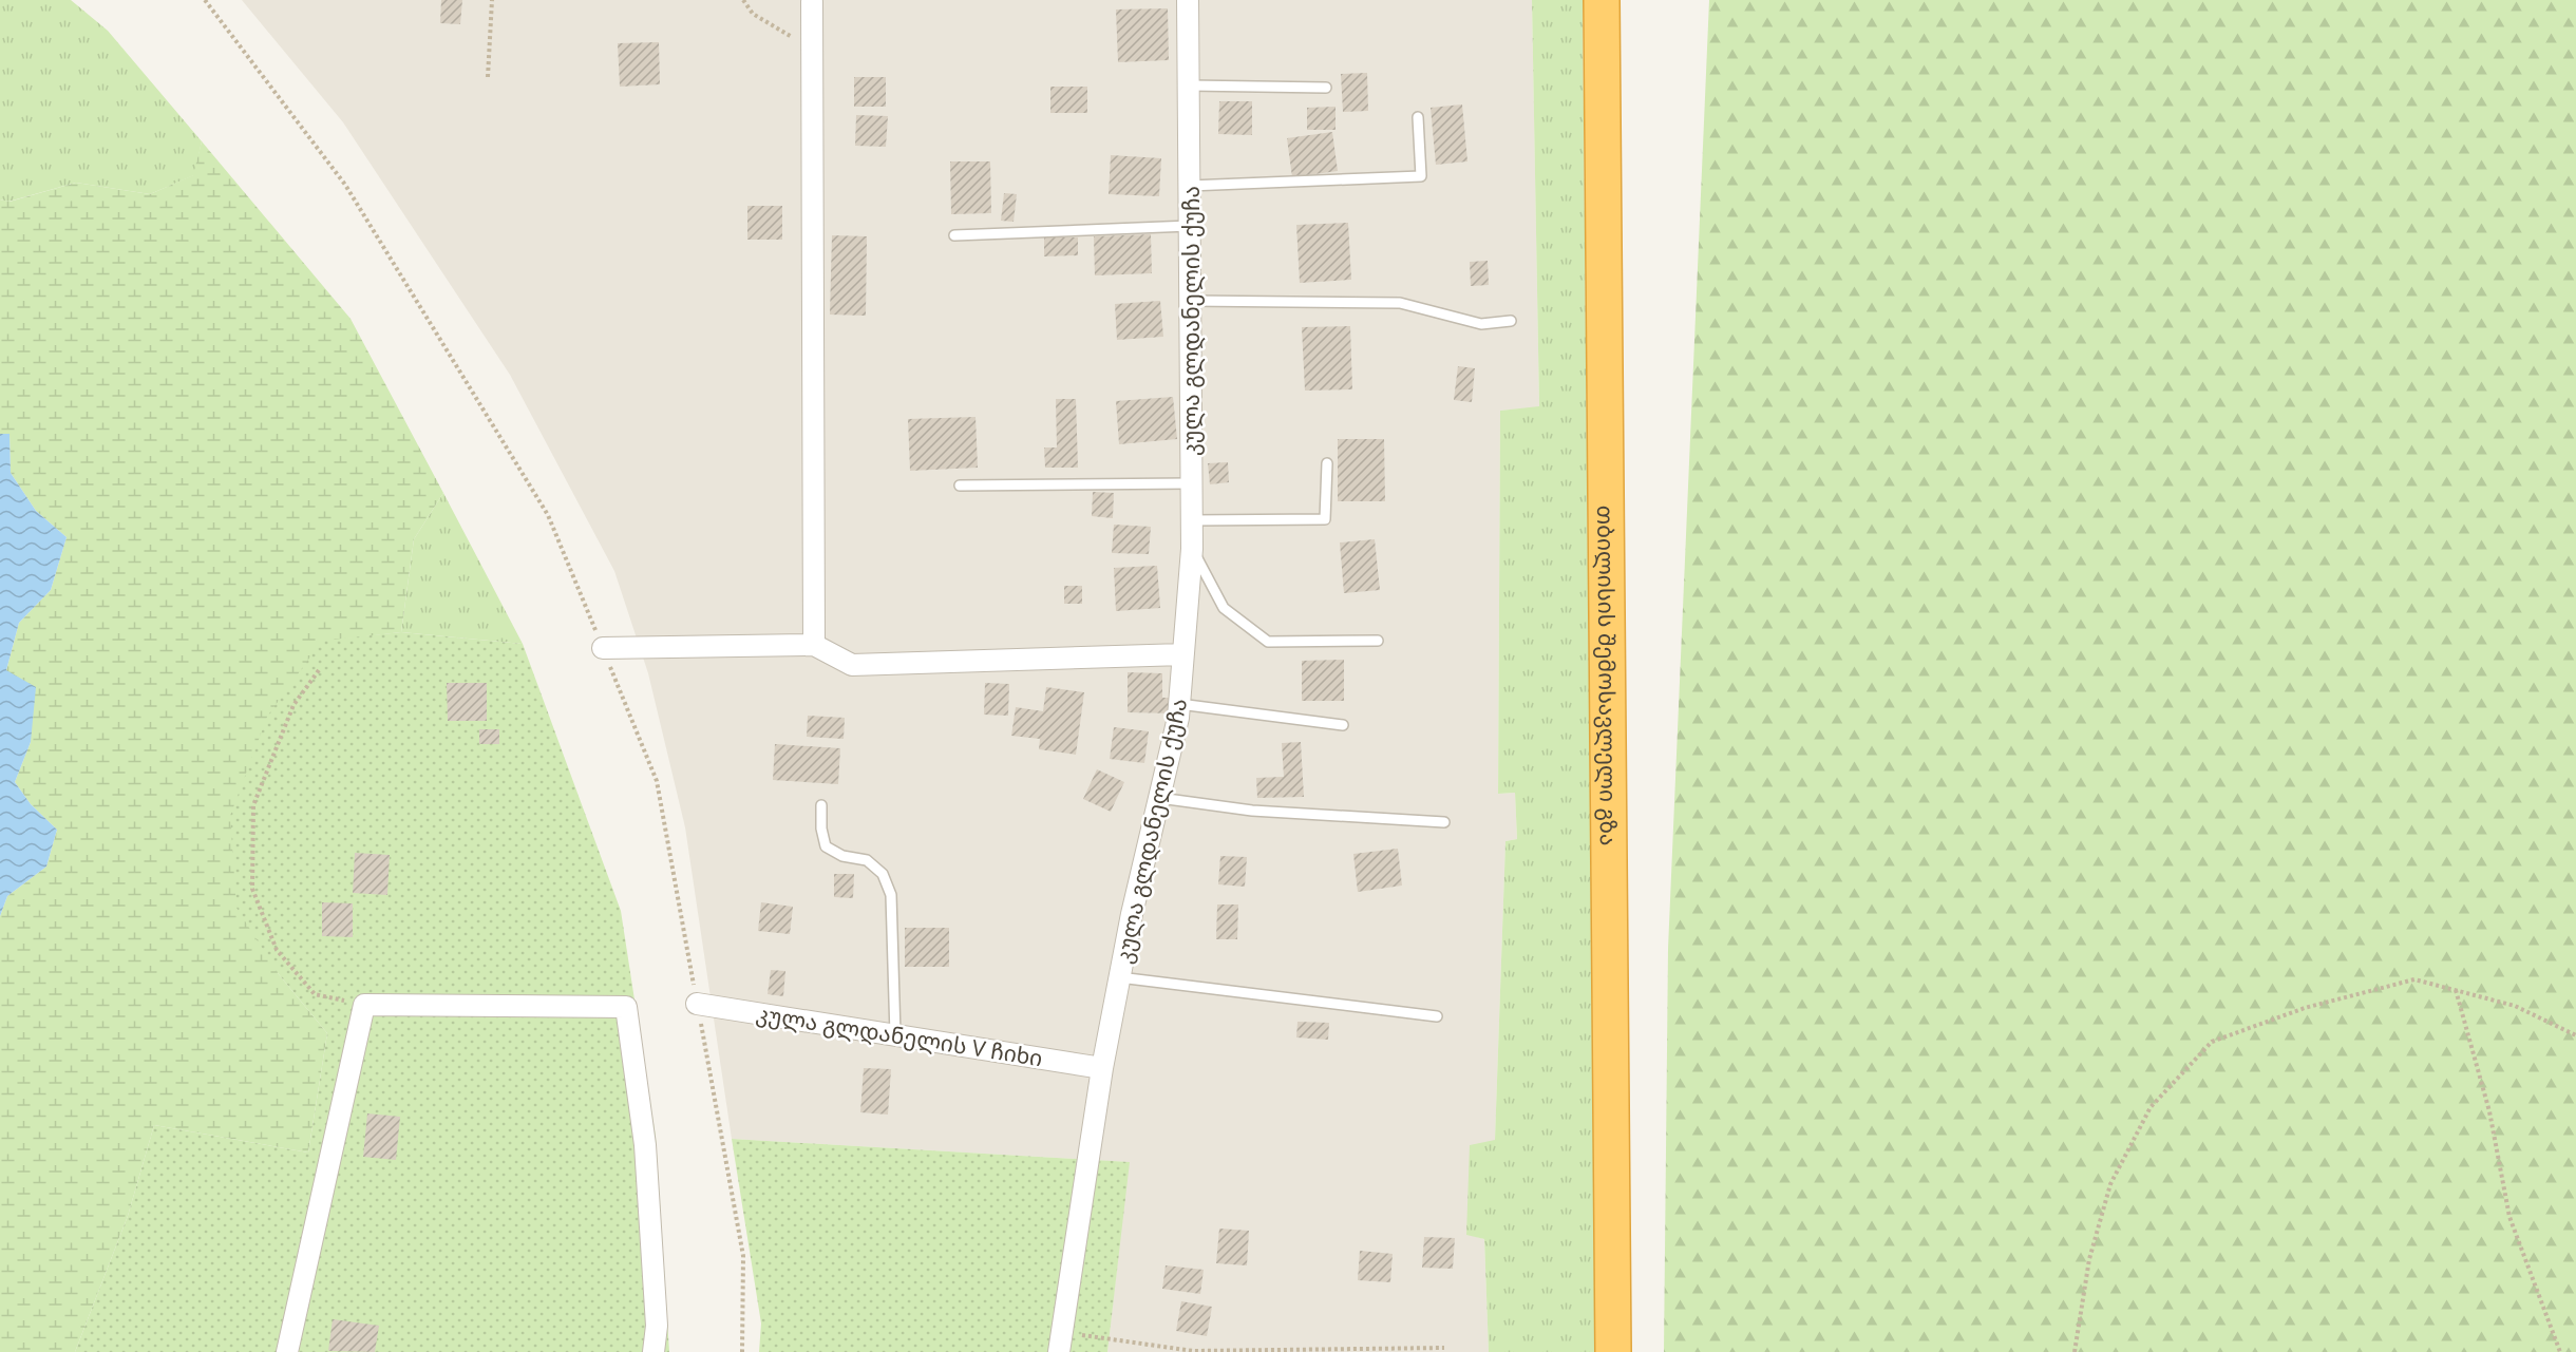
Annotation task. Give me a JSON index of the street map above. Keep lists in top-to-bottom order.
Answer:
{
  "streets": {
    "highway": ["თბილისის შემოსავლელი გზა"],
    "street": ["კულა გლდანელის ქუჩა", "კულა გლდანელის V ჩიხი"]
  },
  "crossings": [
    ["კულა გლდანელის ქუჩა", "კულა გლდანელის V ჩიხი"]
  ]
}
